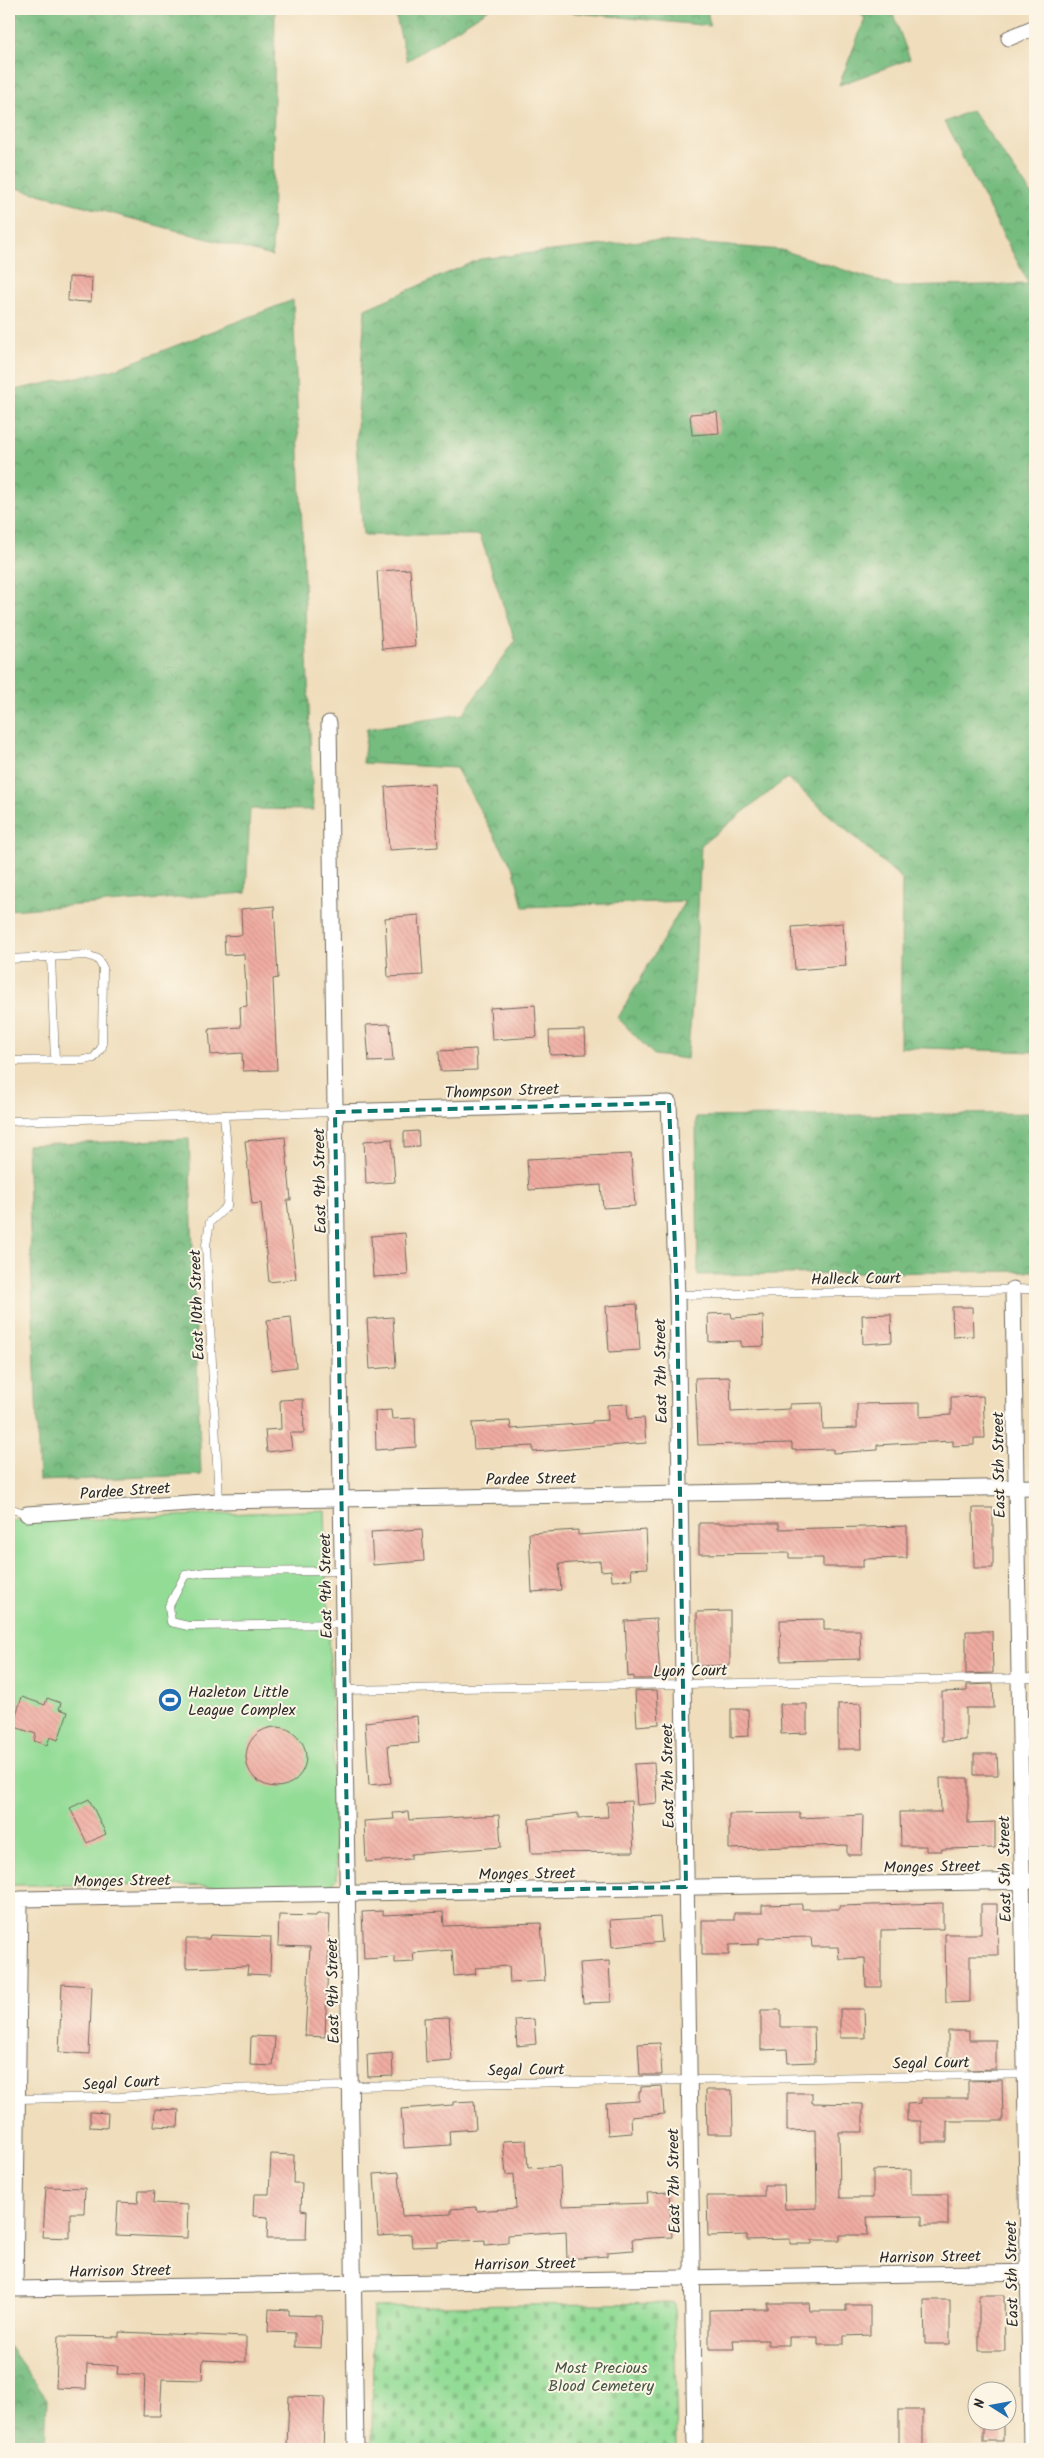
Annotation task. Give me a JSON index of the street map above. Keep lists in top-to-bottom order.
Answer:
{
  "streets": {
    "street": [
      "Thompson Street",
      "East 9th Street",
      "East 7th Street",
      "East 5th Street",
      "Pardee Street",
      "Monges Street",
      "Harrison Street"
    ],
    "lane": [
      "Halleck Court",
      "East 10th Street",
      "Lyon Court",
      "Segal Court"
    ]
  },
  "crossings": [
    ["Thompson Street", "East 9th Street"],
    ["Thompson Street", "East 7th Street"],
    ["East 9th Street", "Pardee Street"],
    ["East 9th Street", "Lyon Court"],
    ["East 9th Street", "Monges Street"],
    ["East 9th Street", "Segal Court"],
    ["East 9th Street", "Harrison Street"],
    ["Halleck Court", "East 7th Street"],
    ["Halleck Court", "East 5th Street"],
    ["East 10th Street", "Pardee Street"],
    ["East 7th Street", "Pardee Street"],
    ["East 7th Street", "Lyon Court"],
    ["East 7th Street", "Monges Street"],
    ["East 7th Street", "Segal Court"],
    ["East 7th Street", "Harrison Street"],
    ["East 5th Street", "Pardee Street"],
    ["East 5th Street", "Lyon Court"],
    ["East 5th Street", "Monges Street"],
    ["East 5th Street", "Segal Court"],
    ["East 5th Street", "Harrison Street"],
    ["Monges Street", "Segal Court"],
    ["Monges Street", "Harrison Street"],
    ["Segal Court", "Harrison Street"]
  ],
  "parks": ["Most Precious Blood Cemetery"],
  "places": {
    "sports": ["Hazleton Little League Complex"]
  },
  "north": "left"
}
